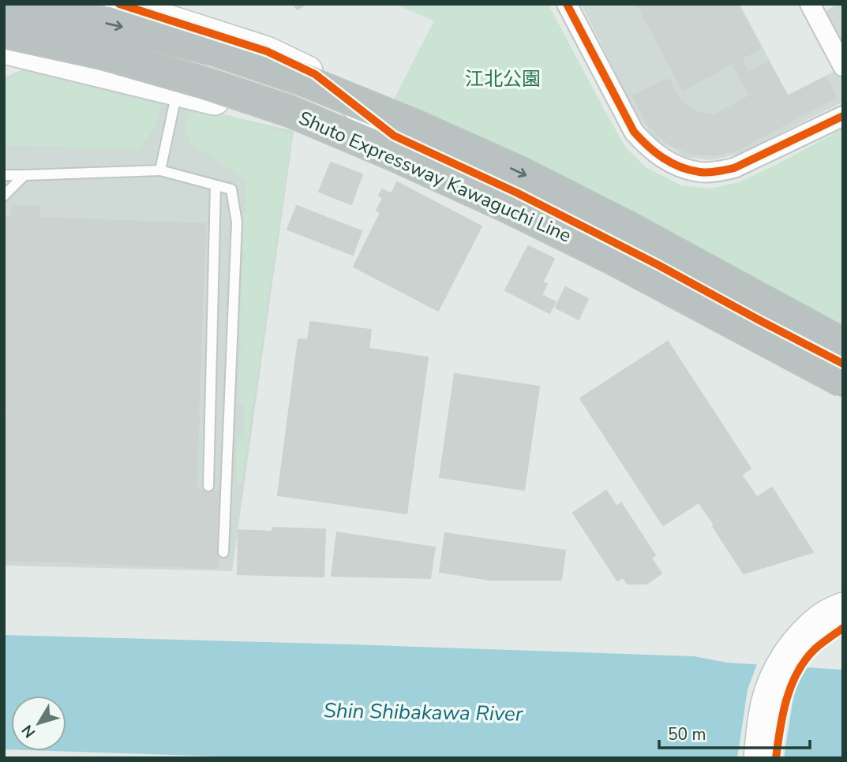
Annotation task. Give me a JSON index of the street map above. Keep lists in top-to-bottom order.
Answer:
{
  "streets": {
    "highway": ["Shuto Expressway Kawaguchi Line"]
  },
  "water": ["Shin Shibakawa River"],
  "parks": ["江北公園"],
  "scale_bar": "50 m",
  "north": "bottom left"
}
